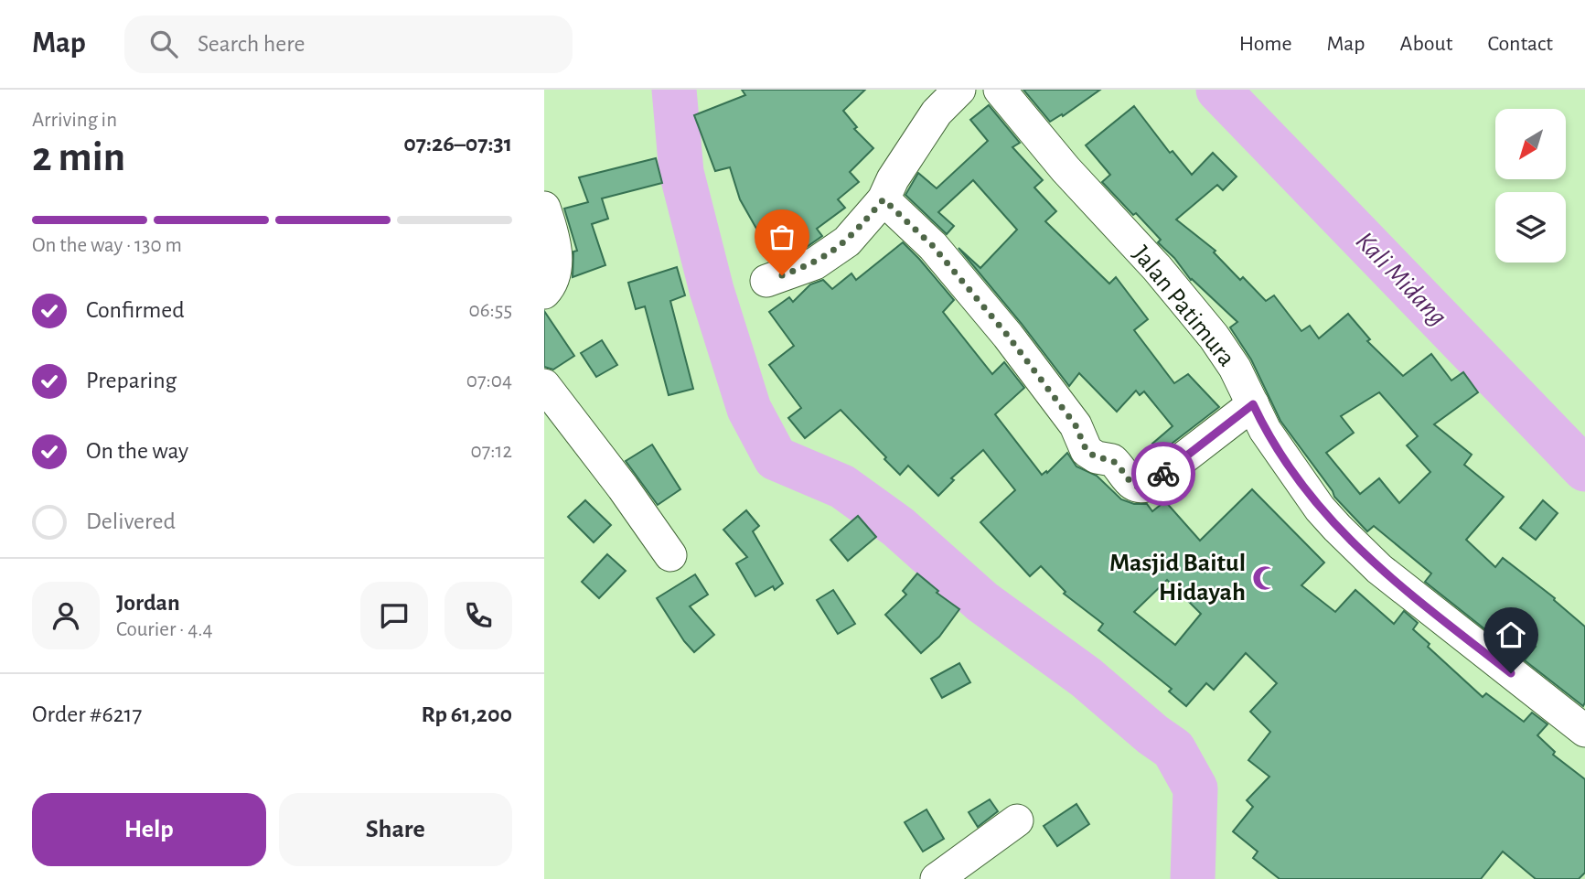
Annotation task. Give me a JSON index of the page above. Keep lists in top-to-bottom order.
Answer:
{
  "streets": {
    "street": ["Jalan Patimura"]
  },
  "water": ["Kali Midang"],
  "places": {
    "mosque": ["Masjid Baitul Hidayah"]
  },
  "north": "bottom left",
  "page": {
    "header": "Map",
    "search": "Search here",
    "nav": [
      "Home",
      "Map",
      "About",
      "Contact"
    ],
    "heading": ["2 min", "Arriving in", "07:26–07:31"],
    "panel": [
      "Jordan",
      "Courier · 4.4",
      "Order #6217",
      "Rp 61,200"
    ],
    "bar": "On the way · 130 m",
    "list": [
      ["Confirmed", "06:55"],
      ["Preparing", "07:04"],
      ["On the way", "07:12"],
      "Delivered"
    ],
    "buttons": ["Help", "Share"]
  }
}
